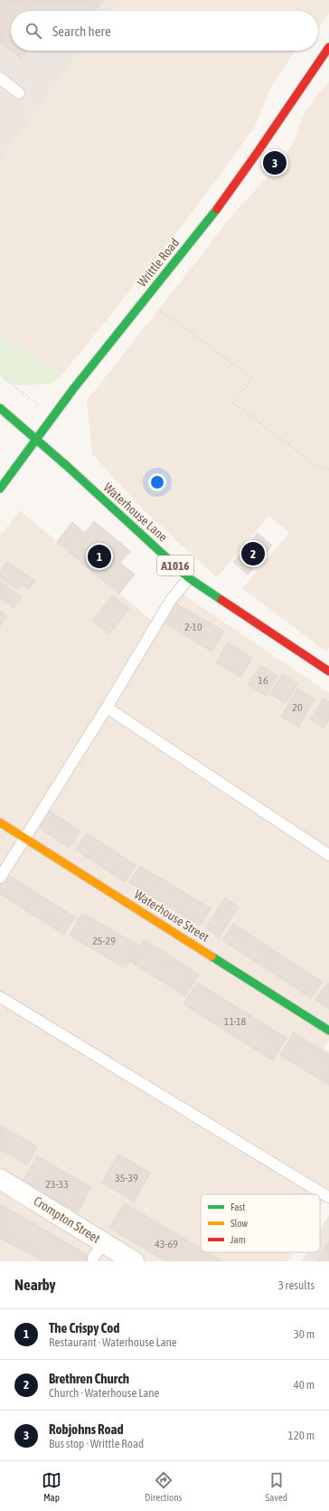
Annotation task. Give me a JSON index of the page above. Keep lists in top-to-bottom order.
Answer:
{
  "streets": {
    "street": [
      "Writtle Road",
      "Waterhouse Lane",
      "A1016",
      "Waterhouse Street",
      "Crompton Street"
    ]
  },
  "crossings": [
    ["Writtle Road", "Waterhouse Lane"],
    ["Writtle Road", "A1016"],
    ["Waterhouse Lane", "A1016"]
  ],
  "house_numbers": [
    "2-10",
    "16",
    "20",
    "25-29",
    "11-18",
    "35-39",
    "23-33",
    "43-69"
  ],
  "legend": ["Fast", "Slow", "Jam"],
  "page": {
    "search": "Search here",
    "pins": ["3", "2", "1"],
    "heading": ["Nearby", "3 results"],
    "list": [
      {
        "mark": "1",
        "name": "The Crispy Cod",
        "note": "Restaurant · Waterhouse Lane",
        "value": "30 m"
      },
      {
        "mark": "2",
        "name": "Brethren Church",
        "note": "Church · Waterhouse Lane",
        "value": "40 m"
      },
      {
        "mark": "3",
        "name": "Robjohns Road",
        "note": "Bus stop · Writtle Road",
        "value": "120 m"
      }
    ],
    "nav": ["Map", "Directions", "Saved"]
  }
}
